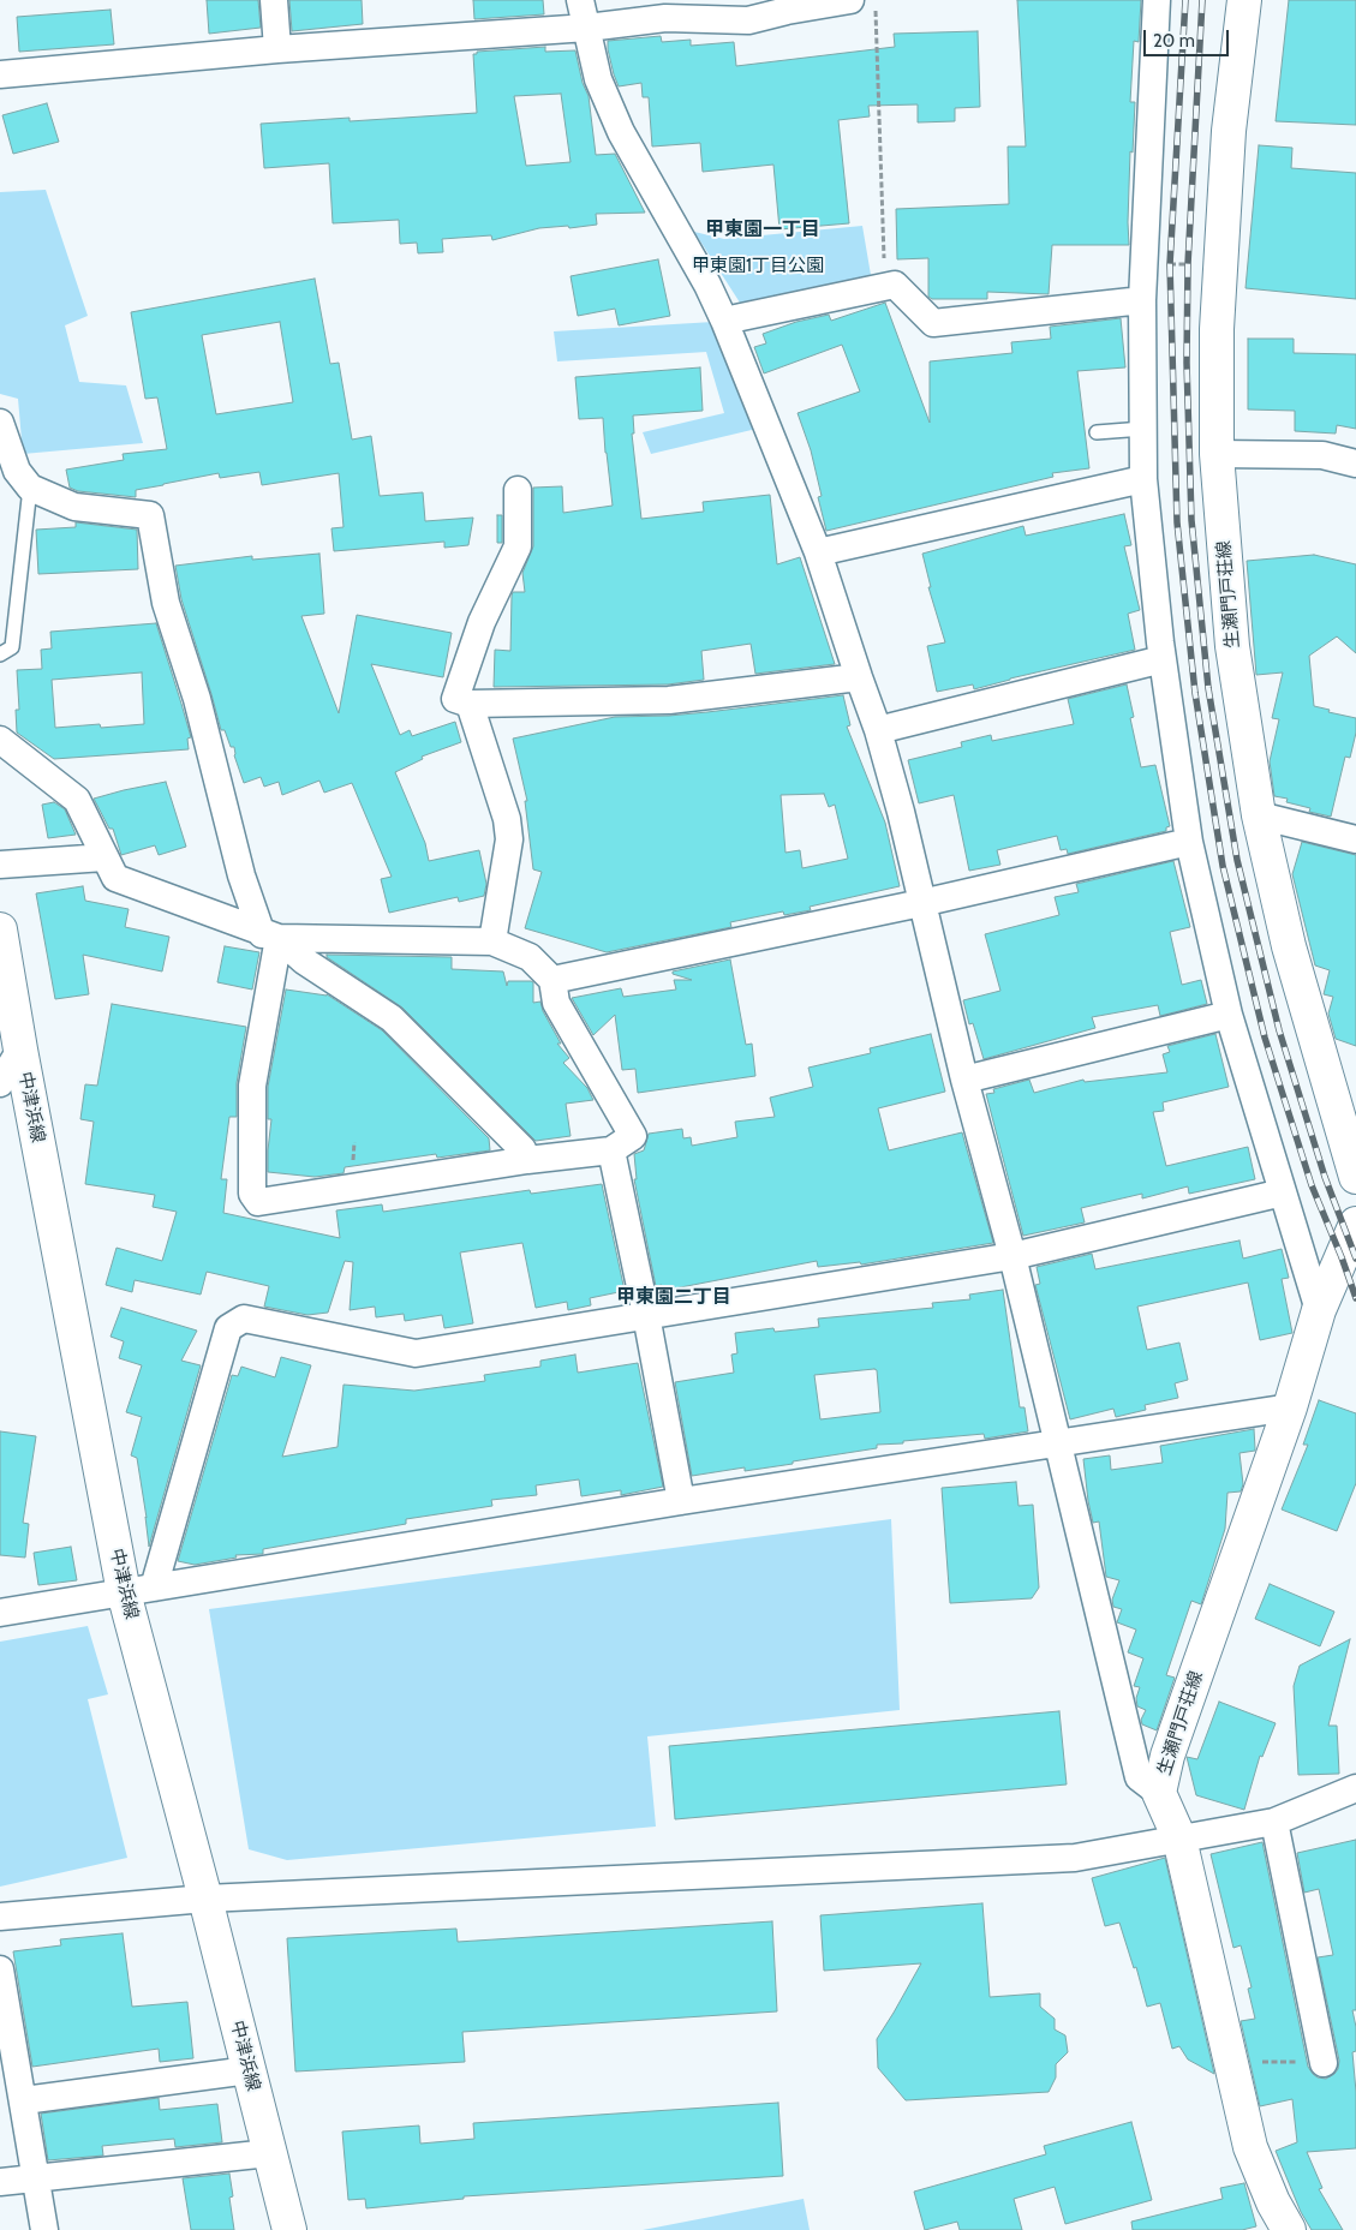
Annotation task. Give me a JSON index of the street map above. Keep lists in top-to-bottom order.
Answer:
{
  "streets": {
    "main road": ["生瀬門戸荘線", "中津浜線"]
  },
  "districts": ["甲東園一丁目", "甲東園二丁目"],
  "parks": ["甲東園1丁目公園"],
  "scale_bar": "20 m"
}
